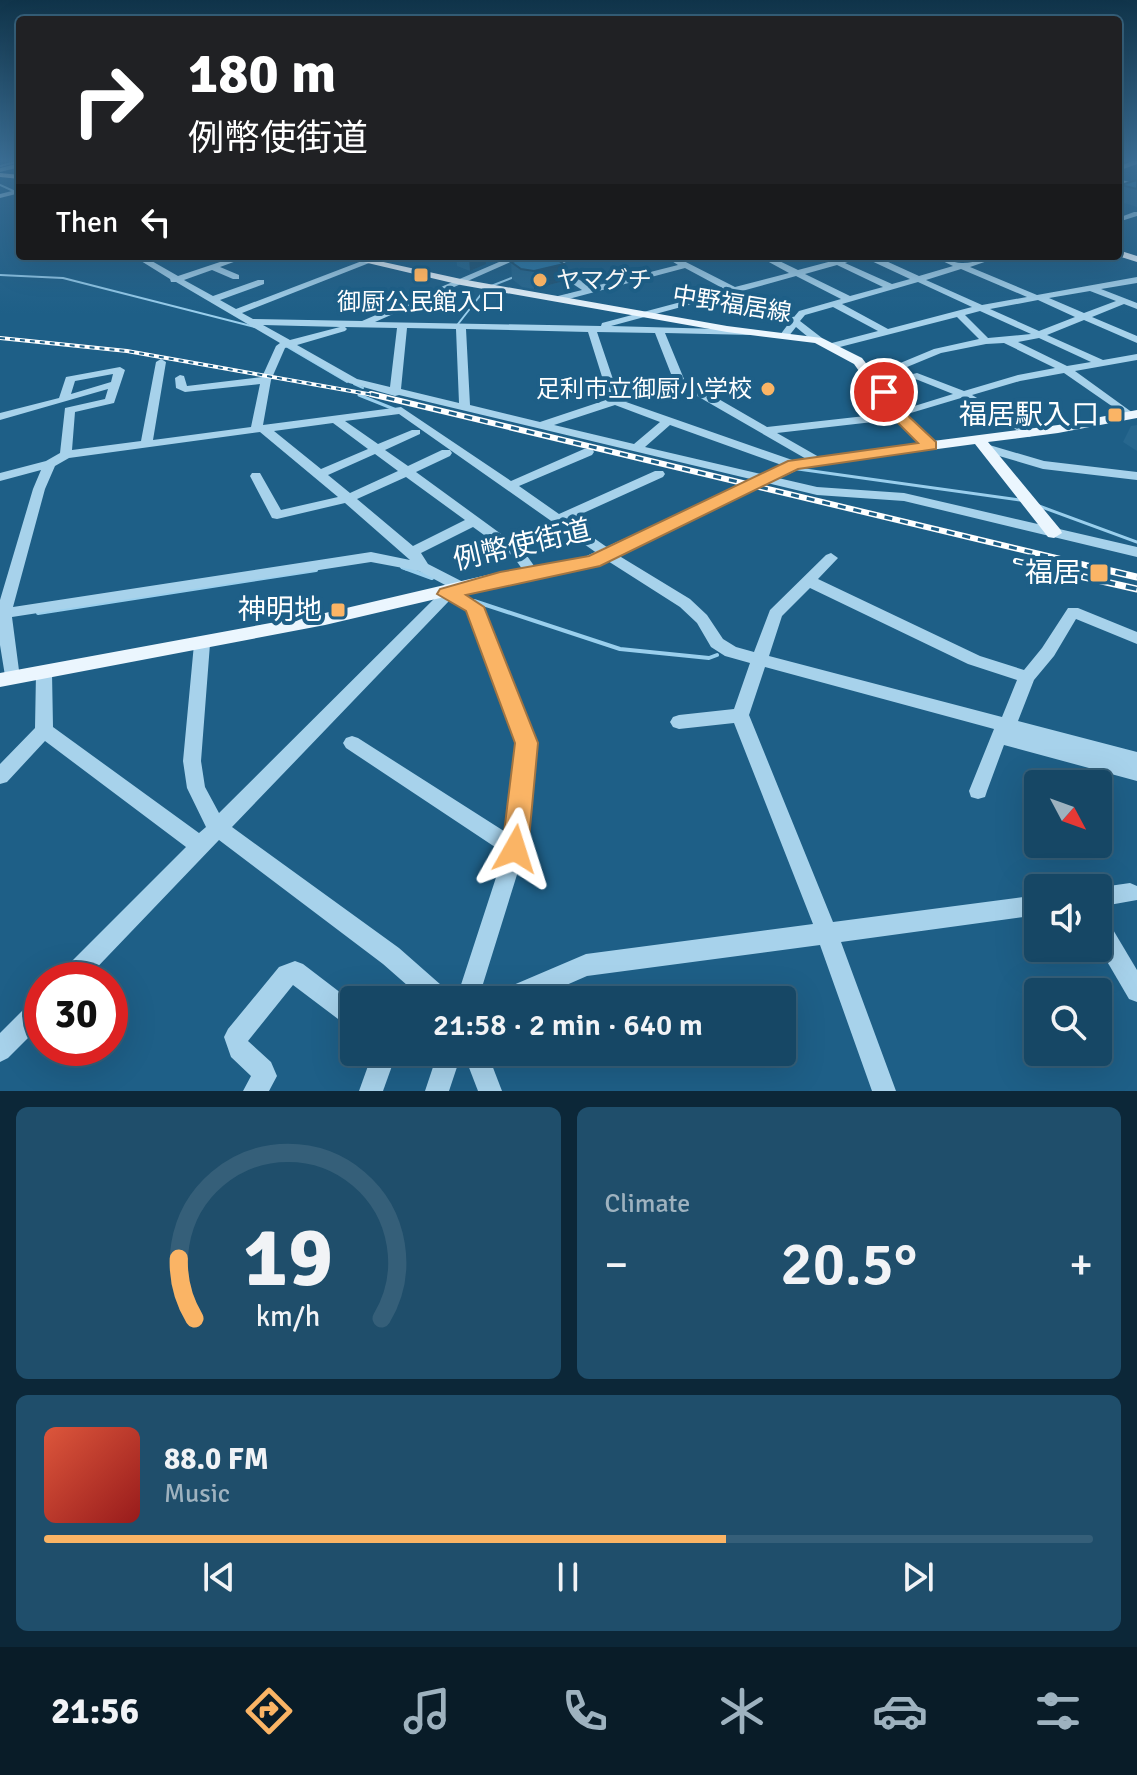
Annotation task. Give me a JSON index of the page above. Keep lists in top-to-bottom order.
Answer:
{
  "streets": {
    "main road": ["中野福居線", "例幣使街道"]
  },
  "crossings": [
    ["中野福居線", "例幣使街道"]
  ],
  "places": {
    "transit": [
      "御厨公民館入口",
      "福居駅入口",
      "福居",
      "神明地"
    ],
    "other": ["ヤマグチ", "足利市立御厨小学校"]
  },
  "north": "bottom right",
  "page": {
    "turn": ["180 m", "例幣使街道"],
    "then": "Then",
    "limit": "30",
    "trip": "21:58 · 2 min · 640 m",
    "tile": "Climate",
    "heat": ["−", "20.5°", "+"],
    "song": ["88.0 FM", "Music"],
    "tabs": "21:56",
    "gauge": ["19", "km/h"]
  }
}
